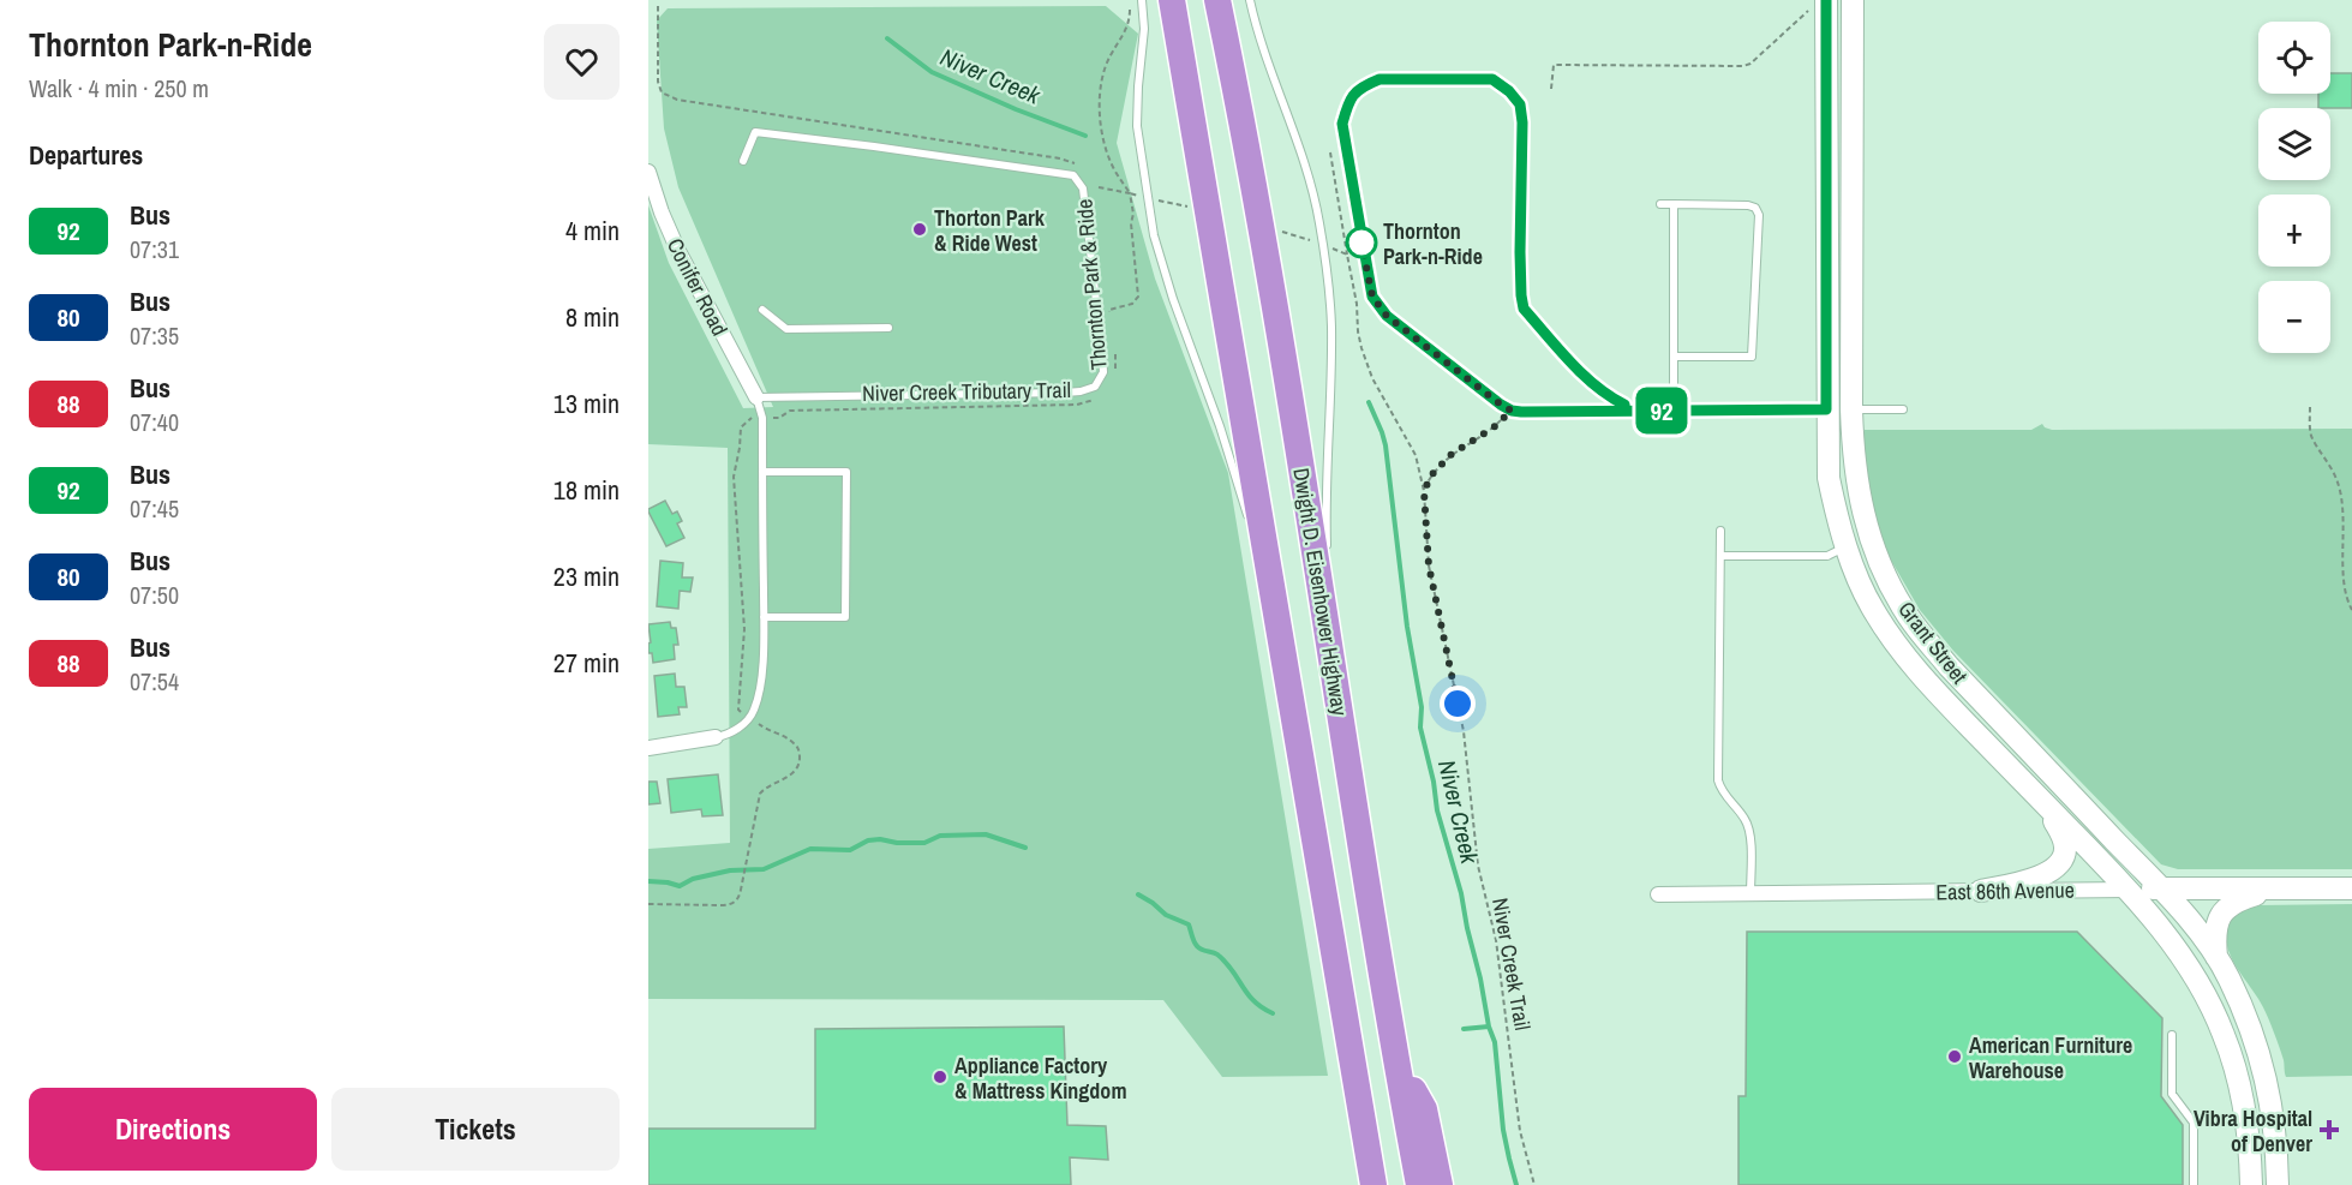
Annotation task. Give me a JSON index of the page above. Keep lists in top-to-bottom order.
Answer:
{
  "streets": {
    "highway": ["Dwight D. Eisenhower Highway"],
    "street": ["Conifer Road", "Grant Street", "East 86th Avenue"],
    "lane": ["Thornton Park & Ride"],
    "path": ["Niver Creek Tributary Trail", "Niver Creek Trail"]
  },
  "crossings": [
    ["Thornton Park & Ride", "Conifer Road"],
    ["Grant Street", "East 86th Avenue"]
  ],
  "water": ["Niver Creek"],
  "places": {
    "other": [
      "Thorton Park & Ride West",
      "Thornton Park-n-Ride",
      "American Furniture Warehouse",
      "Appliance Factory & Mattress Kingdom"
    ],
    "health": ["Vibra Hospital of Denver"]
  },
  "lines": ["bus line 92"],
  "page": {
    "heading": [
      ["Thornton Park-n-Ride", "Walk · 4 min · 250 m"],
      "Departures"
    ],
    "on_map": "92",
    "map_buttons": ["+", "−"],
    "list": [
      {
        "mark": "92",
        "name": "Bus",
        "note": "07:31",
        "value": "4 min"
      },
      {
        "mark": "80",
        "name": "Bus",
        "note": "07:35",
        "value": "8 min"
      },
      {
        "mark": "88",
        "name": "Bus",
        "note": "07:40",
        "value": "13 min"
      },
      {
        "mark": "92",
        "name": "Bus",
        "note": "07:45",
        "value": "18 min"
      },
      {
        "mark": "80",
        "name": "Bus",
        "note": "07:50",
        "value": "23 min"
      },
      {
        "mark": "88",
        "name": "Bus",
        "note": "07:54",
        "value": "27 min"
      }
    ],
    "buttons": ["Directions", "Tickets"]
  }
}
